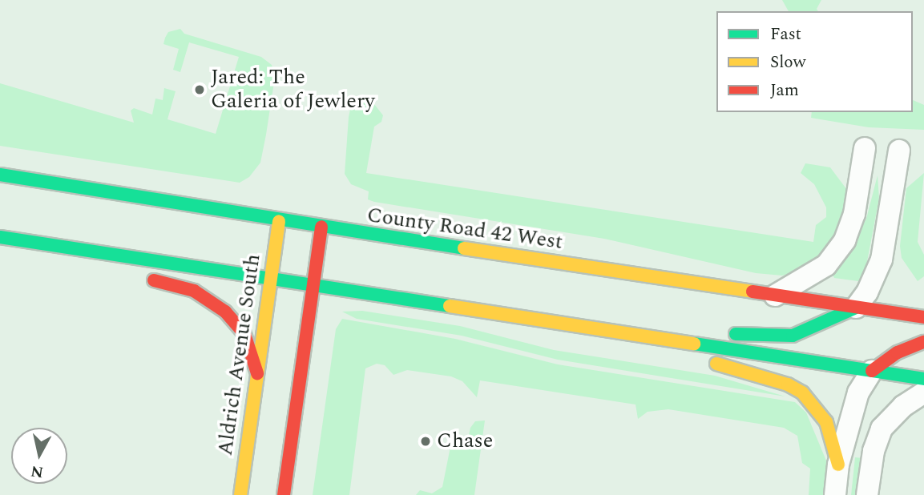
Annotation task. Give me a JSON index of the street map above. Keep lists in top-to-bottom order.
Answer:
{
  "streets": {
    "main road": ["County Road 42 West", "Aldrich Avenue South"]
  },
  "crossings": [
    ["County Road 42 West", "Aldrich Avenue South"]
  ],
  "places": ["Jared: The Galeria of Jewlery", "Chase"],
  "legend": ["Fast", "Slow", "Jam"],
  "north": "bottom"
}
